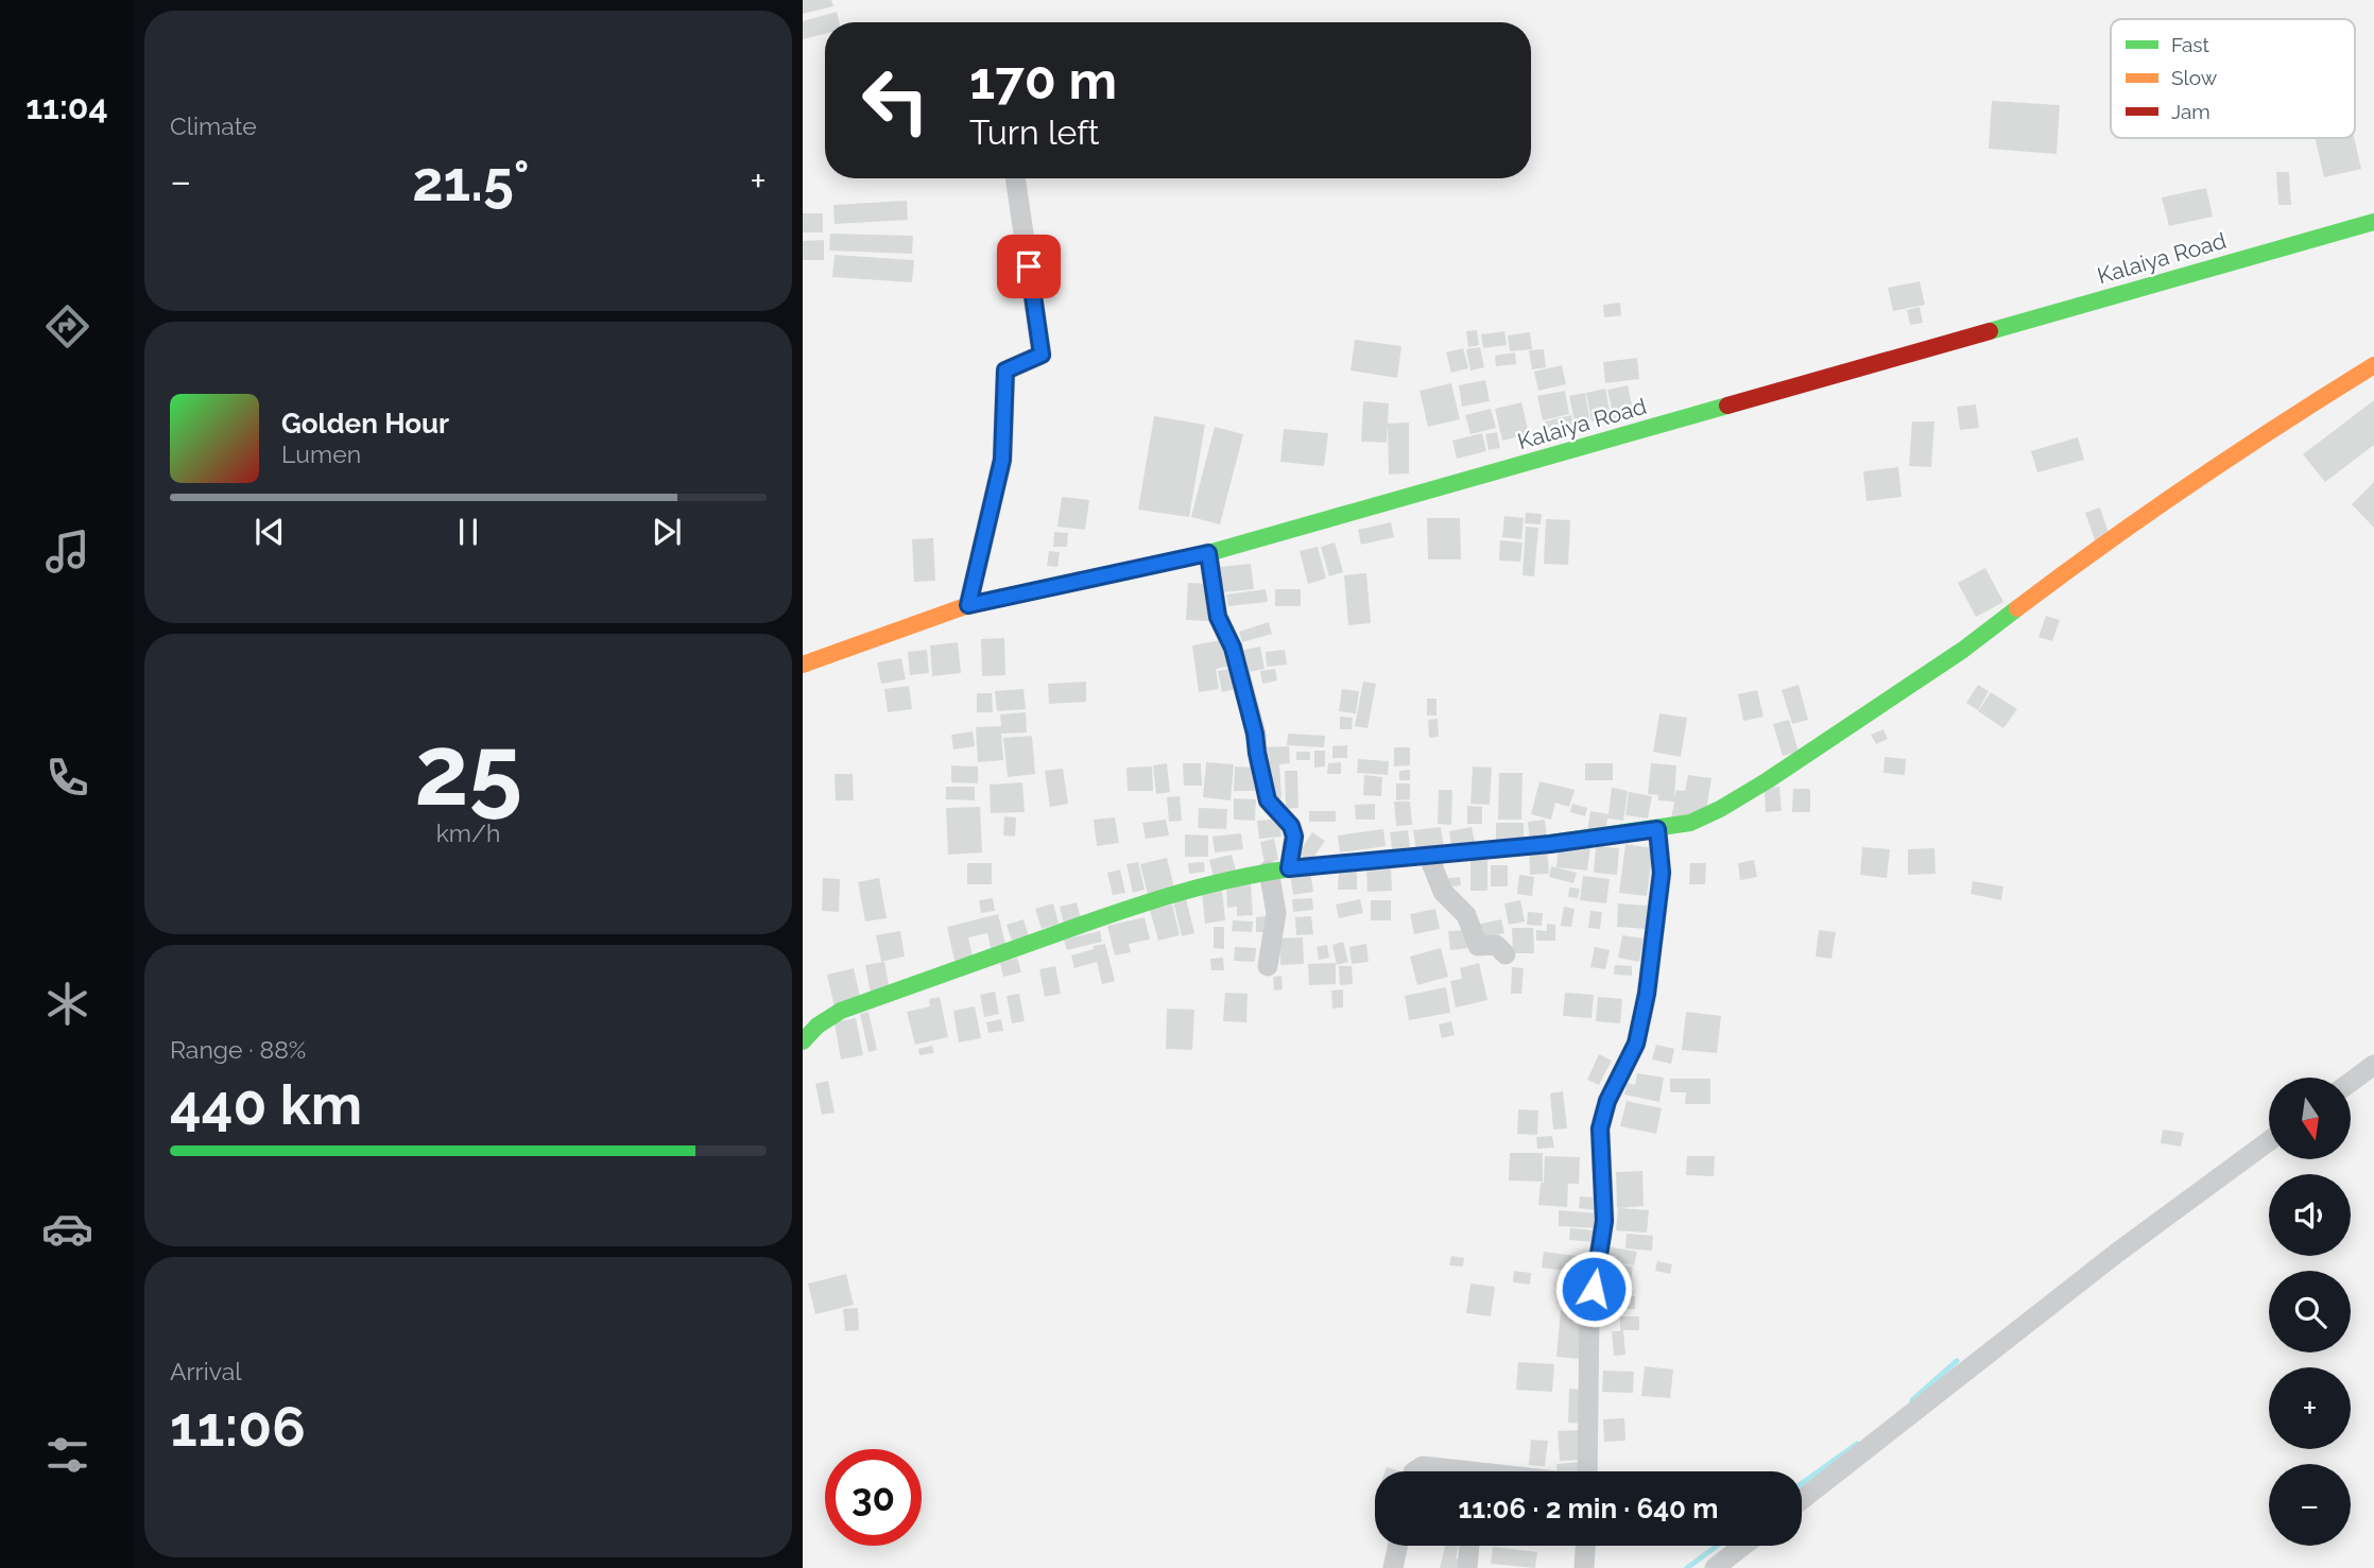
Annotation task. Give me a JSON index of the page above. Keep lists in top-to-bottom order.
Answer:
{
  "streets": {
    "street": ["Kalaiya Road"]
  },
  "legend": ["Fast", "Slow", "Jam"],
  "north": "bottom",
  "page": {
    "tabs": "11:04",
    "tile": [
      "Climate",
      ["25", "km/h"],
      ["Range · 88%", "440 km"],
      ["Arrival", "11:06"]
    ],
    "turn": ["170 m", "Turn left"],
    "heat": ["−", "21.5°", "+"],
    "song": ["Golden Hour", "Lumen"],
    "map_buttons": ["+", "−"],
    "limit": "30",
    "trip": "11:06 · 2 min · 640 m"
  }
}
